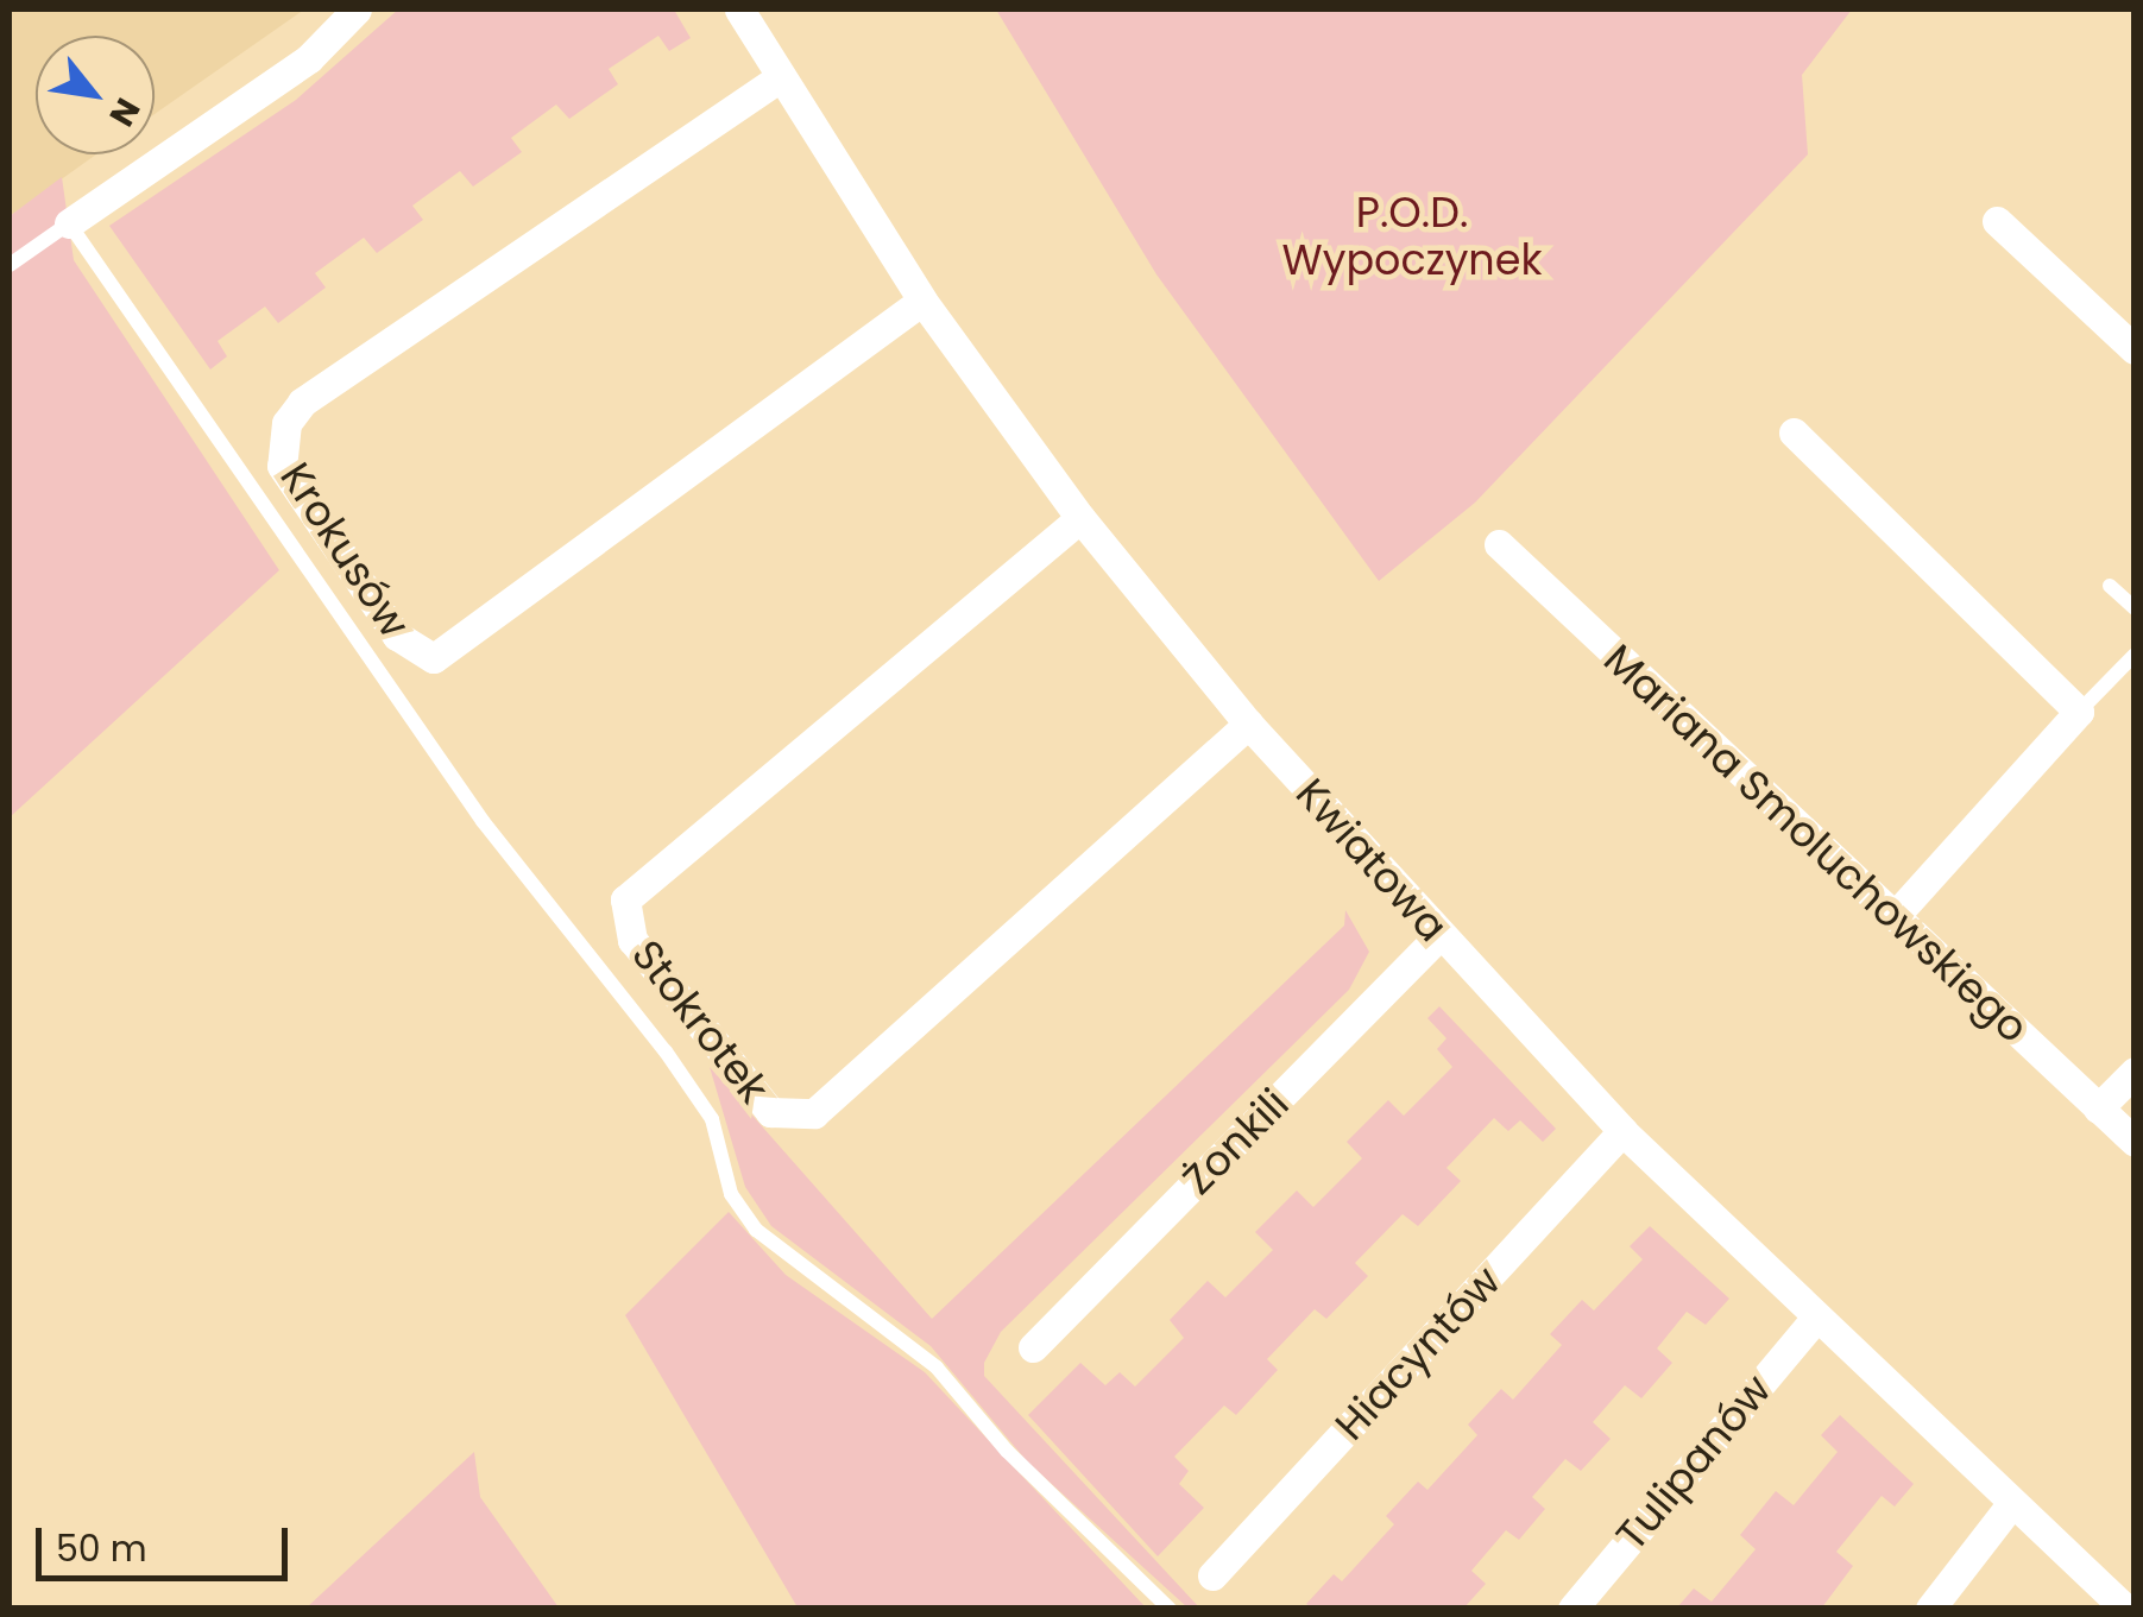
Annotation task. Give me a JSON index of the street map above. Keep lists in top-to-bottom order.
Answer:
{
  "streets": {
    "street": [
      "Krokusów",
      "Mariana Smoluchowskiego",
      "Kwiatowa",
      "Stokrotek",
      "Żonkili",
      "Hiacyntów",
      "Tulipanów"
    ]
  },
  "crossings": [
    ["Krokusów", "Kwiatowa"],
    ["Kwiatowa", "Stokrotek"],
    ["Kwiatowa", "Żonkili"],
    ["Kwiatowa", "Hiacyntów"],
    ["Kwiatowa", "Tulipanów"]
  ],
  "parks": ["P.O.D. Wypoczynek"],
  "scale_bar": "50 m",
  "north": "bottom right"
}
